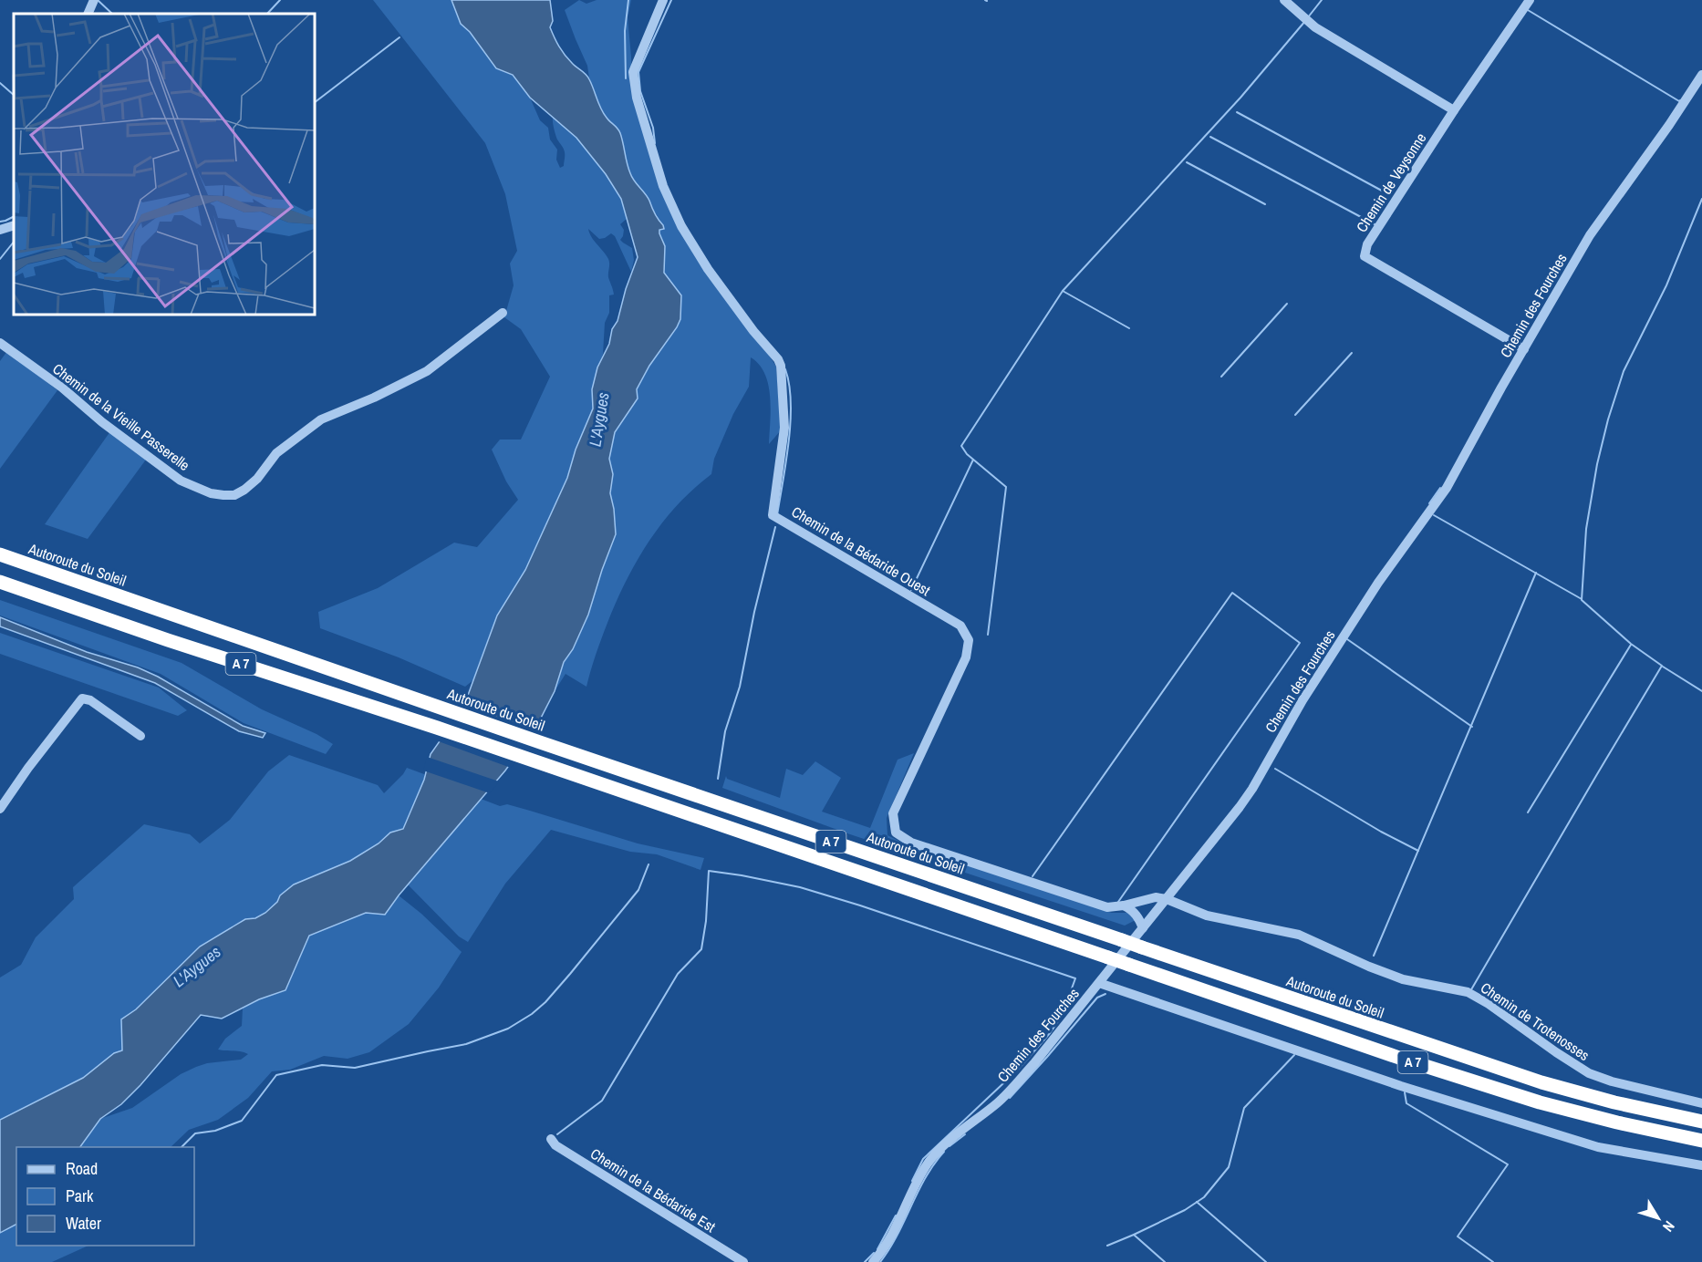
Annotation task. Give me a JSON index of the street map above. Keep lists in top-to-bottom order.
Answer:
{
  "streets": {
    "highway": ["Autoroute du Soleil", "A 7"],
    "street": [
      "Chemin de Veysonne",
      "Chemin des Fourches",
      "Chemin de la Vieille Passerelle",
      "Chemin de la Bédaride Ouest",
      "Chemin de Trotenosses",
      "Chemin de la Bédaride Est"
    ]
  },
  "crossings": [
    ["Chemin de Veysonne", "Chemin des Fourches"],
    ["Chemin des Fourches", "Chemin de la Bédaride Ouest"],
    ["Chemin des Fourches", "Chemin de Trotenosses"],
    ["Chemin de la Bédaride Ouest", "Chemin de Trotenosses"]
  ],
  "water": ["L'Aygues"],
  "legend": ["Road", "Park", "Water"],
  "north": "bottom right"
}
